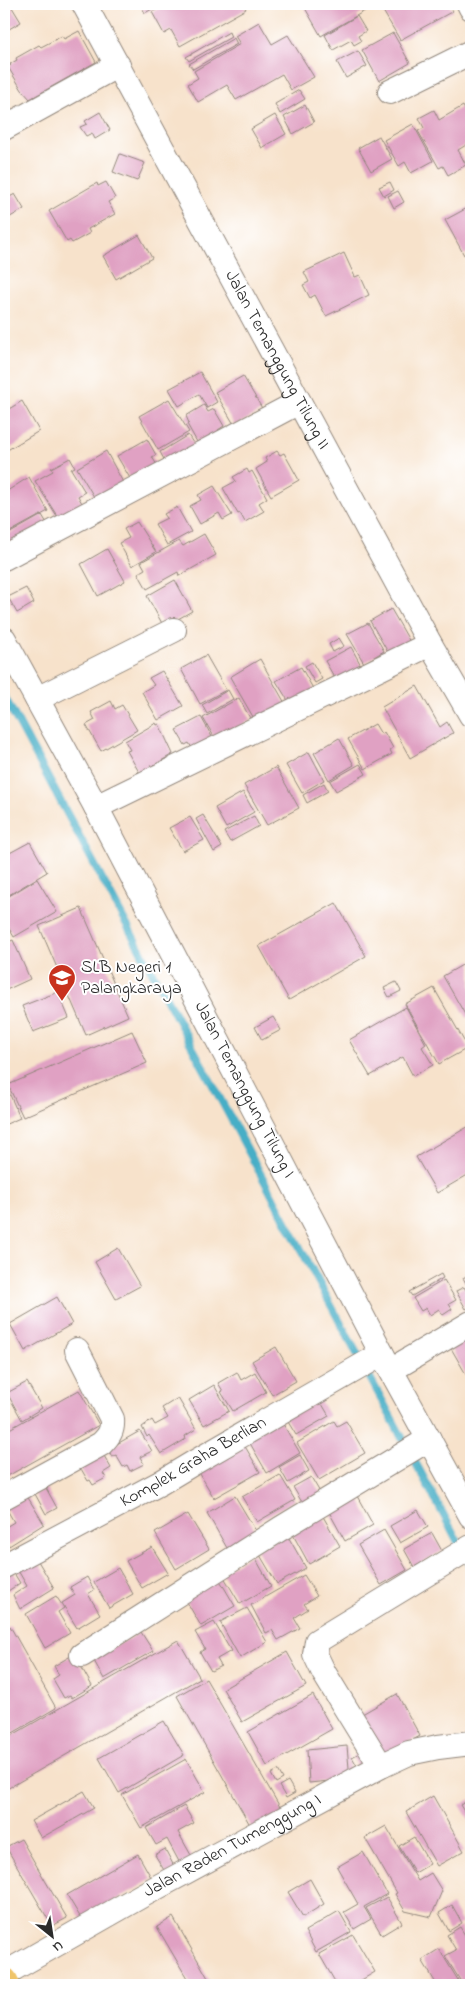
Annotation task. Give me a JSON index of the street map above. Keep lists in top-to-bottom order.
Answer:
{
  "streets": {
    "street": [
      "Jalan Temanggung Tilung II",
      "Jalan Temanggung Tilung I",
      "Komplek Graha Berlian",
      "Jalan Raden Tumenggung I"
    ]
  },
  "crossings": [
    ["Jalan Temanggung Tilung I", "Komplek Graha Berlian"]
  ],
  "places": {
    "school or university": ["SLB Negeri 1 Palangkaraya"]
  },
  "north": "bottom right"
}
